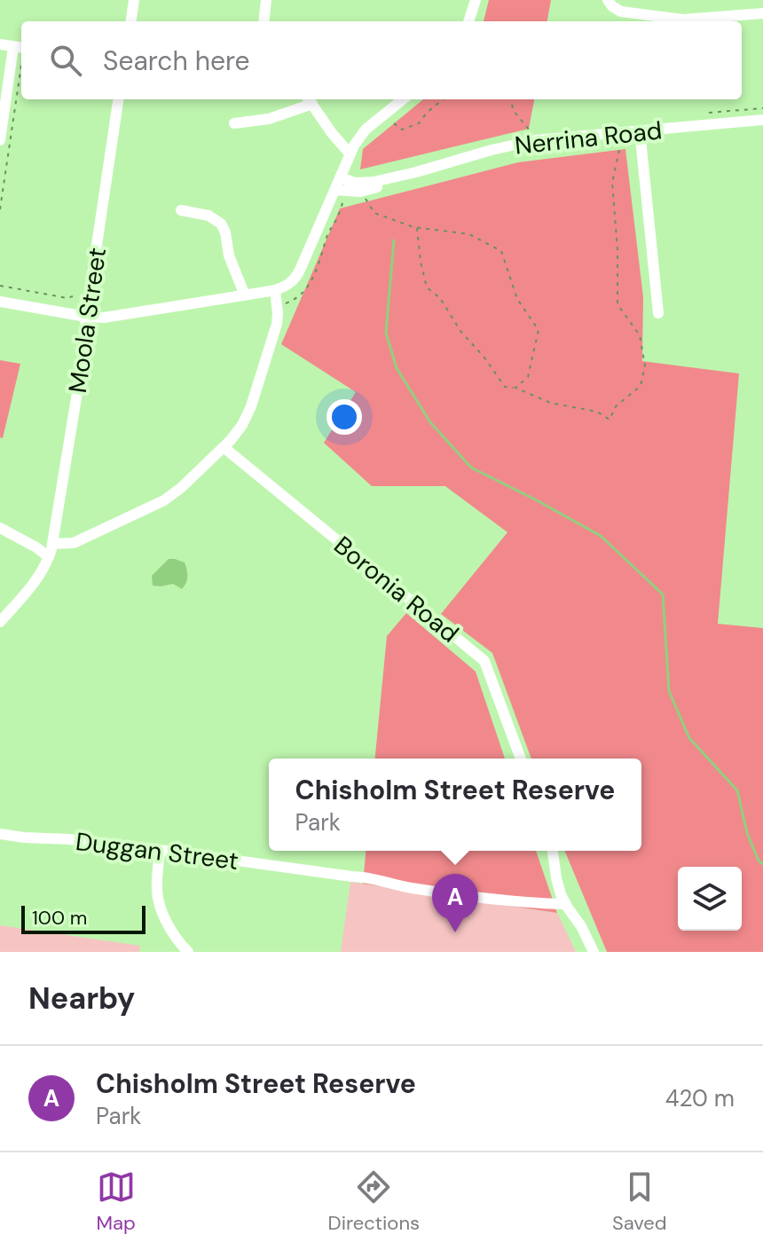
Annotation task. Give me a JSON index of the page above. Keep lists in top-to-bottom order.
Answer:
{
  "streets": {
    "street": [
      "Nerrina Road",
      "Moola Street",
      "Boronia Road",
      "Duggan Street"
    ]
  },
  "scale_bar": "100 m",
  "page": {
    "search": "Search here",
    "popup": ["Chisholm Street Reserve", "Park"],
    "pins": "A",
    "scale": "100 m",
    "heading": "Nearby",
    "list": [
      {
        "mark": "A",
        "name": "Chisholm Street Reserve",
        "note": "Park",
        "value": "420 m"
      }
    ],
    "nav": ["Map", "Directions", "Saved"]
  }
}
